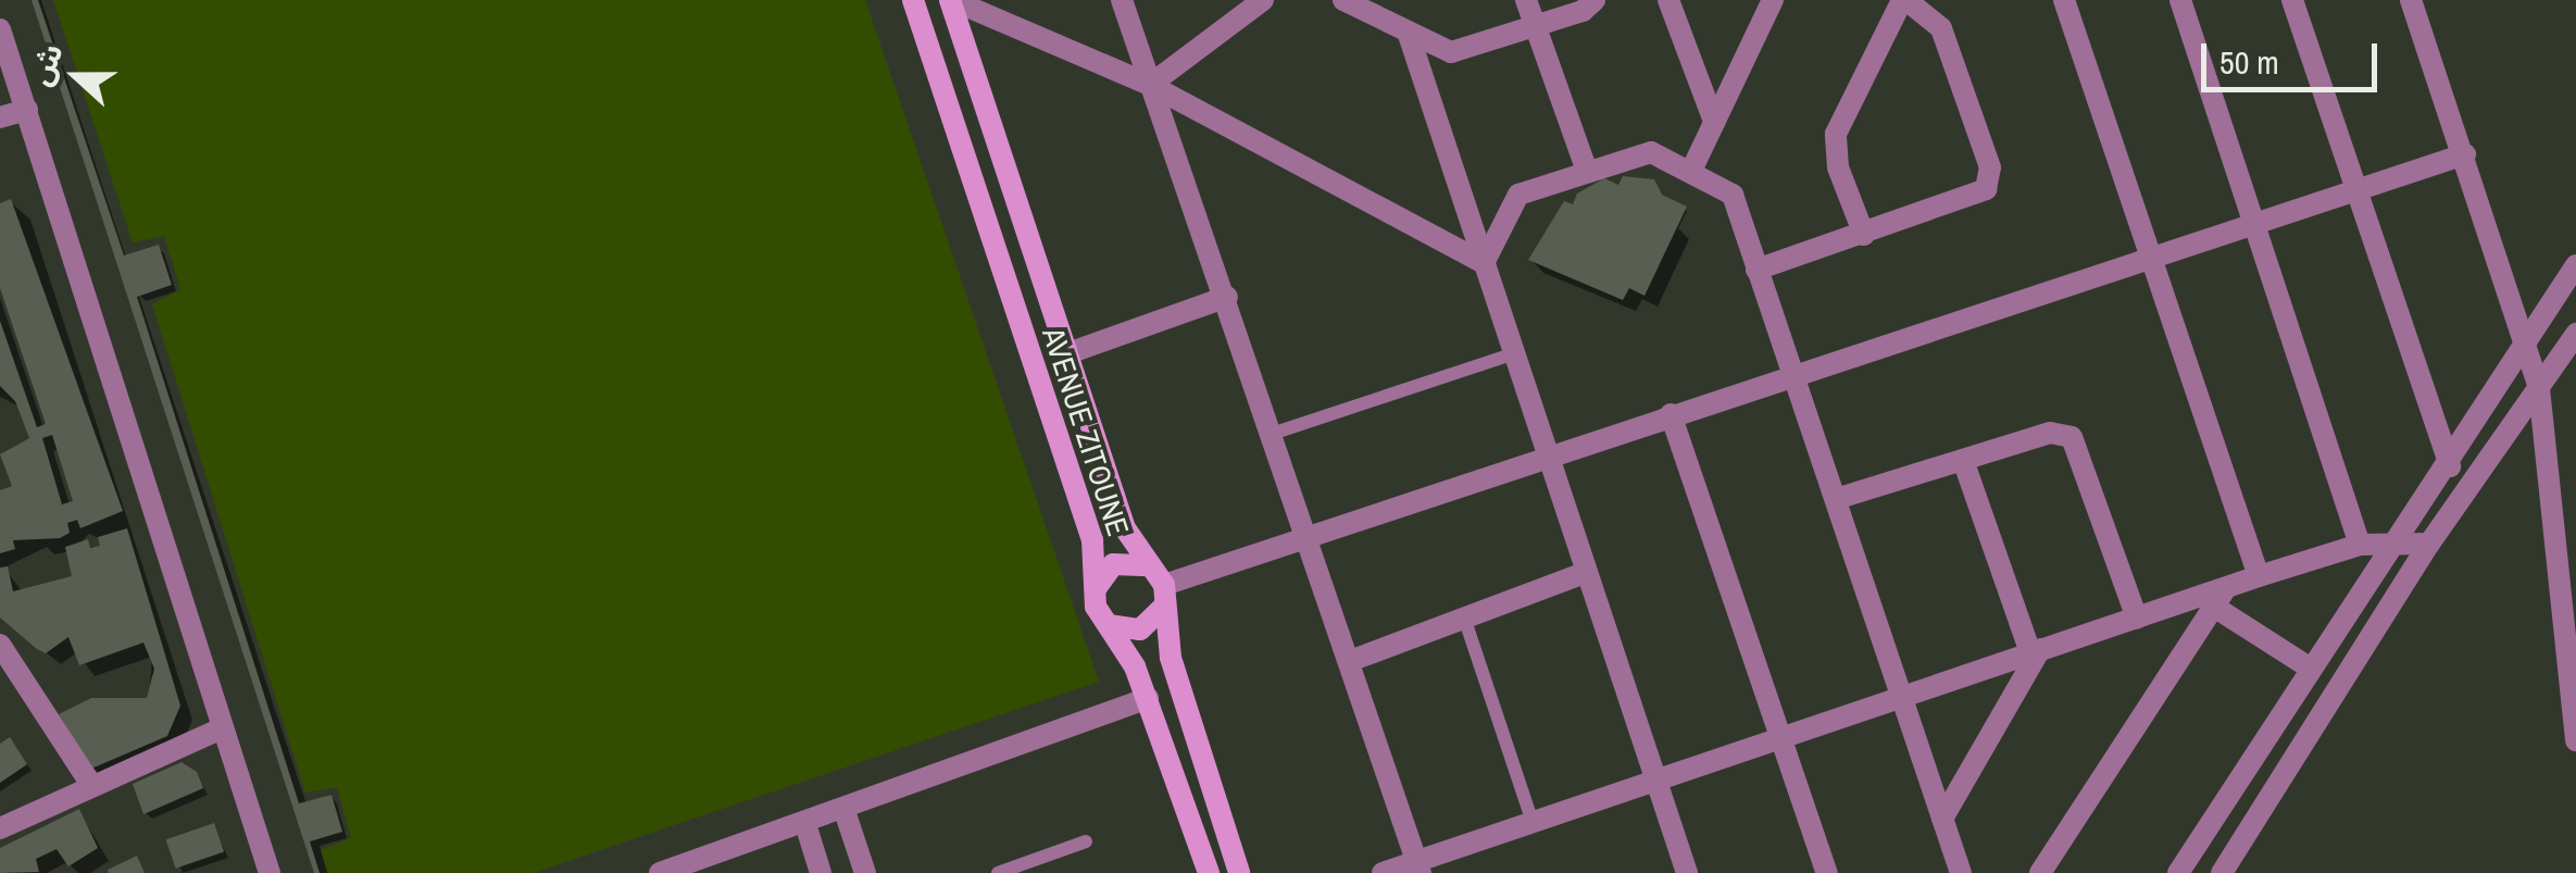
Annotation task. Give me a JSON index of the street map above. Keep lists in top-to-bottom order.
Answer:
{
  "streets": {
    "main road": ["AVENUE ZITOUNE"]
  },
  "scale_bar": "50 m",
  "north": "left"
}
